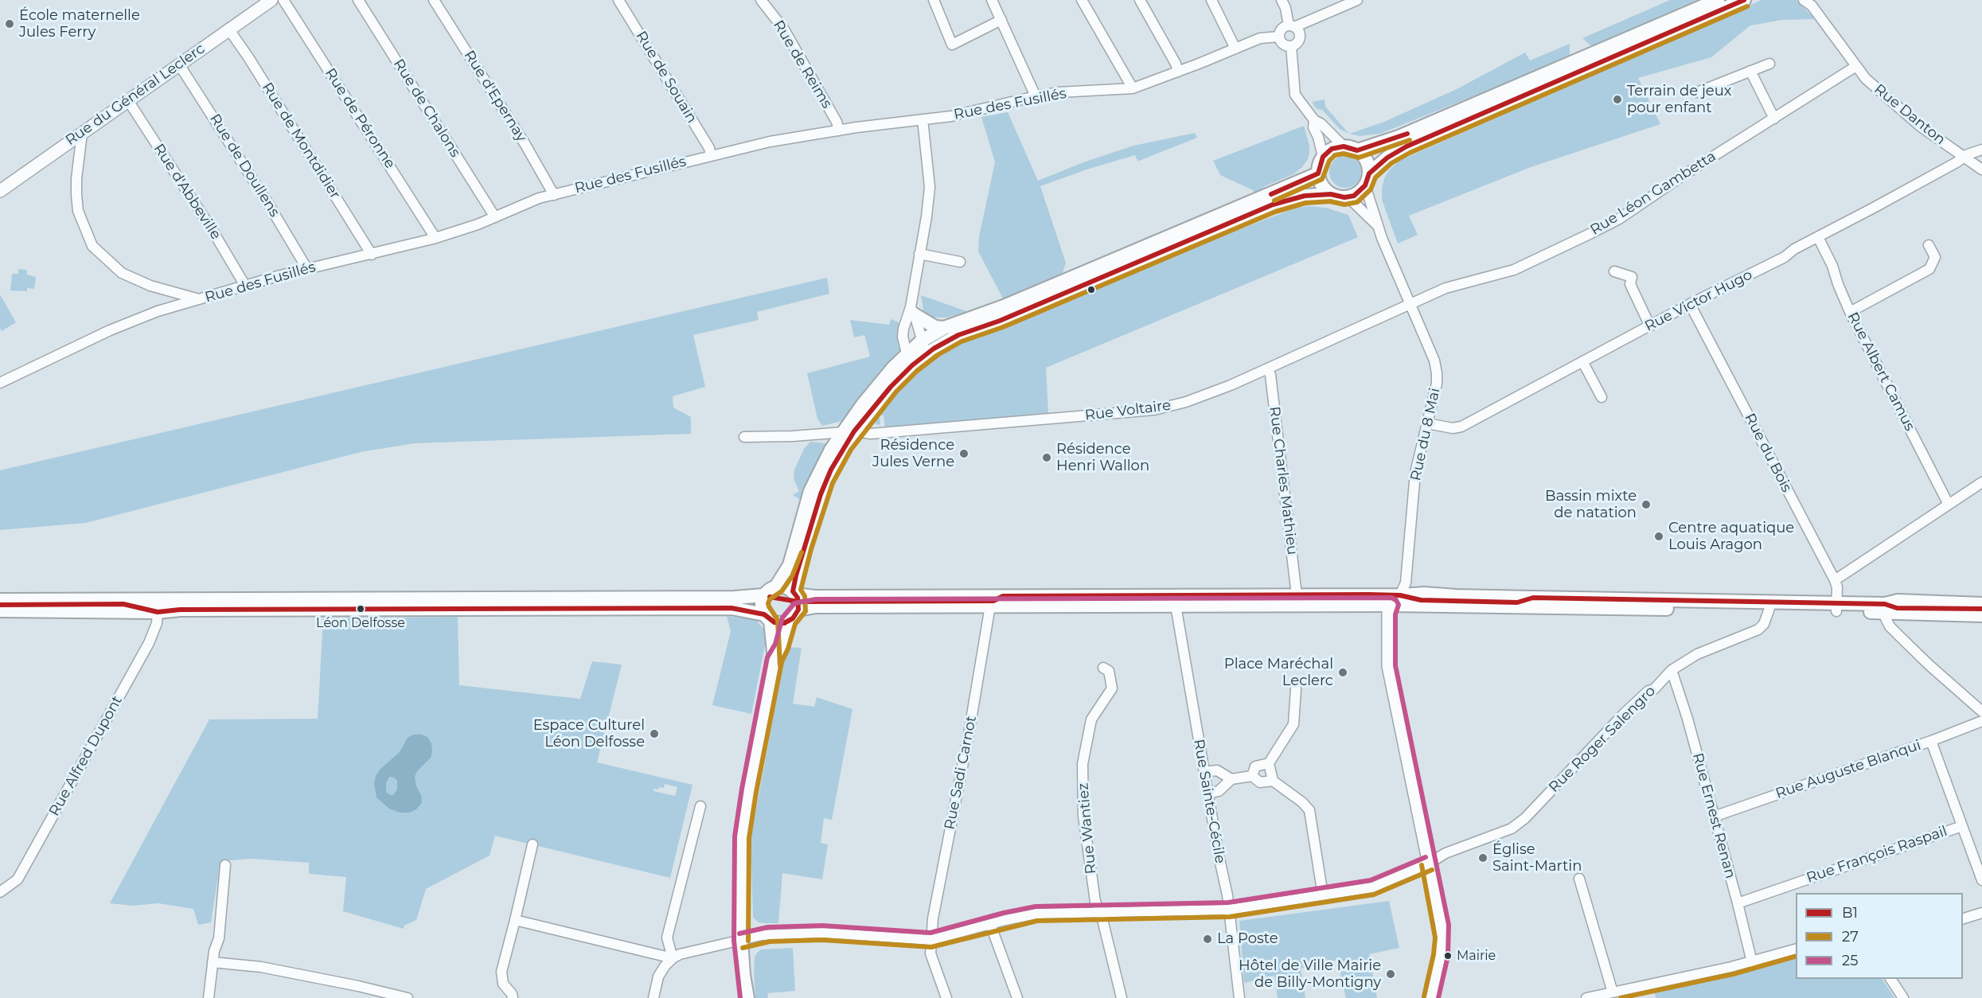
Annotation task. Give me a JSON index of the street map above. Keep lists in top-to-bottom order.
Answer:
{
  "streets": {
    "street": [
      "Rue de Reims",
      "Rue de Souain",
      "Rue du Général Leclerc",
      "Rue d'Epernay",
      "Rue des Fusillés",
      "Rue de Chalons",
      "Rue Danton",
      "Rue de Péronne",
      "Rue de Montdidier",
      "Rue de Doullens",
      "Rue d'Abbeville",
      "Rue Léon Gambetta",
      "Rue Victor Hugo",
      "Rue Albert Camus",
      "Rue Voltaire",
      "Rue du 8 Mai",
      "Rue du Bois",
      "Rue Charles Mathieu",
      "Rue Roger Salengro",
      "Rue Alfred Dupont",
      "Rue Auguste Blanqui",
      "Rue Sadi Carnot",
      "Rue Sainte-Cécile",
      "Rue Ernest Renan",
      "Rue Wantiez",
      "Rue François Raspail"
    ]
  },
  "crossings": [
    ["Rue de Reims", "Rue des Fusillés"],
    ["Rue de Souain", "Rue des Fusillés"],
    ["Rue du Général Leclerc", "Rue de Montdidier"],
    ["Rue du Général Leclerc", "Rue de Doullens"],
    ["Rue du Général Leclerc", "Rue d'Abbeville"],
    ["Rue d'Epernay", "Rue des Fusillés"],
    ["Rue des Fusillés", "Rue de Chalons"],
    ["Rue des Fusillés", "Rue de Péronne"],
    ["Rue des Fusillés", "Rue de Montdidier"],
    ["Rue des Fusillés", "Rue de Doullens"],
    ["Rue des Fusillés", "Rue d'Abbeville"],
    ["Rue Danton", "Rue Léon Gambetta"],
    ["Rue Danton", "Rue Victor Hugo"],
    ["Rue Léon Gambetta", "Rue Voltaire"],
    ["Rue Léon Gambetta", "Rue du 8 Mai"],
    ["Rue Victor Hugo", "Rue Albert Camus"],
    ["Rue Victor Hugo", "Rue du 8 Mai"],
    ["Rue Victor Hugo", "Rue du Bois"],
    ["Rue Voltaire", "Rue du 8 Mai"],
    ["Rue Voltaire", "Rue Charles Mathieu"],
    ["Rue Roger Salengro", "Rue Sadi Carnot"],
    ["Rue Roger Salengro", "Rue Sainte-Cécile"],
    ["Rue Roger Salengro", "Rue Ernest Renan"],
    ["Rue Roger Salengro", "Rue Wantiez"],
    ["Rue Auguste Blanqui", "Rue Ernest Renan"],
    ["Rue Ernest Renan", "Rue François Raspail"]
  ],
  "places": [
    "École maternelle Jules Ferry",
    "Terrain de jeux pour enfant",
    "Résidence Jules Verne",
    "Résidence Henri Wallon",
    "Bassin mixte de natation",
    "Centre aquatique Louis Aragon",
    "Léon Delfosse",
    "Place Maréchal Leclerc",
    "Espace Culturel Léon Delfosse",
    "Église Saint-Martin",
    "La Poste",
    "Mairie",
    "Hôtel de Ville Mairie de Billy-Montigny"
  ],
  "lines": ["transit line B1", "transit line 27", "transit line 25"],
  "legend": ["B1", "27", "25"]
}
